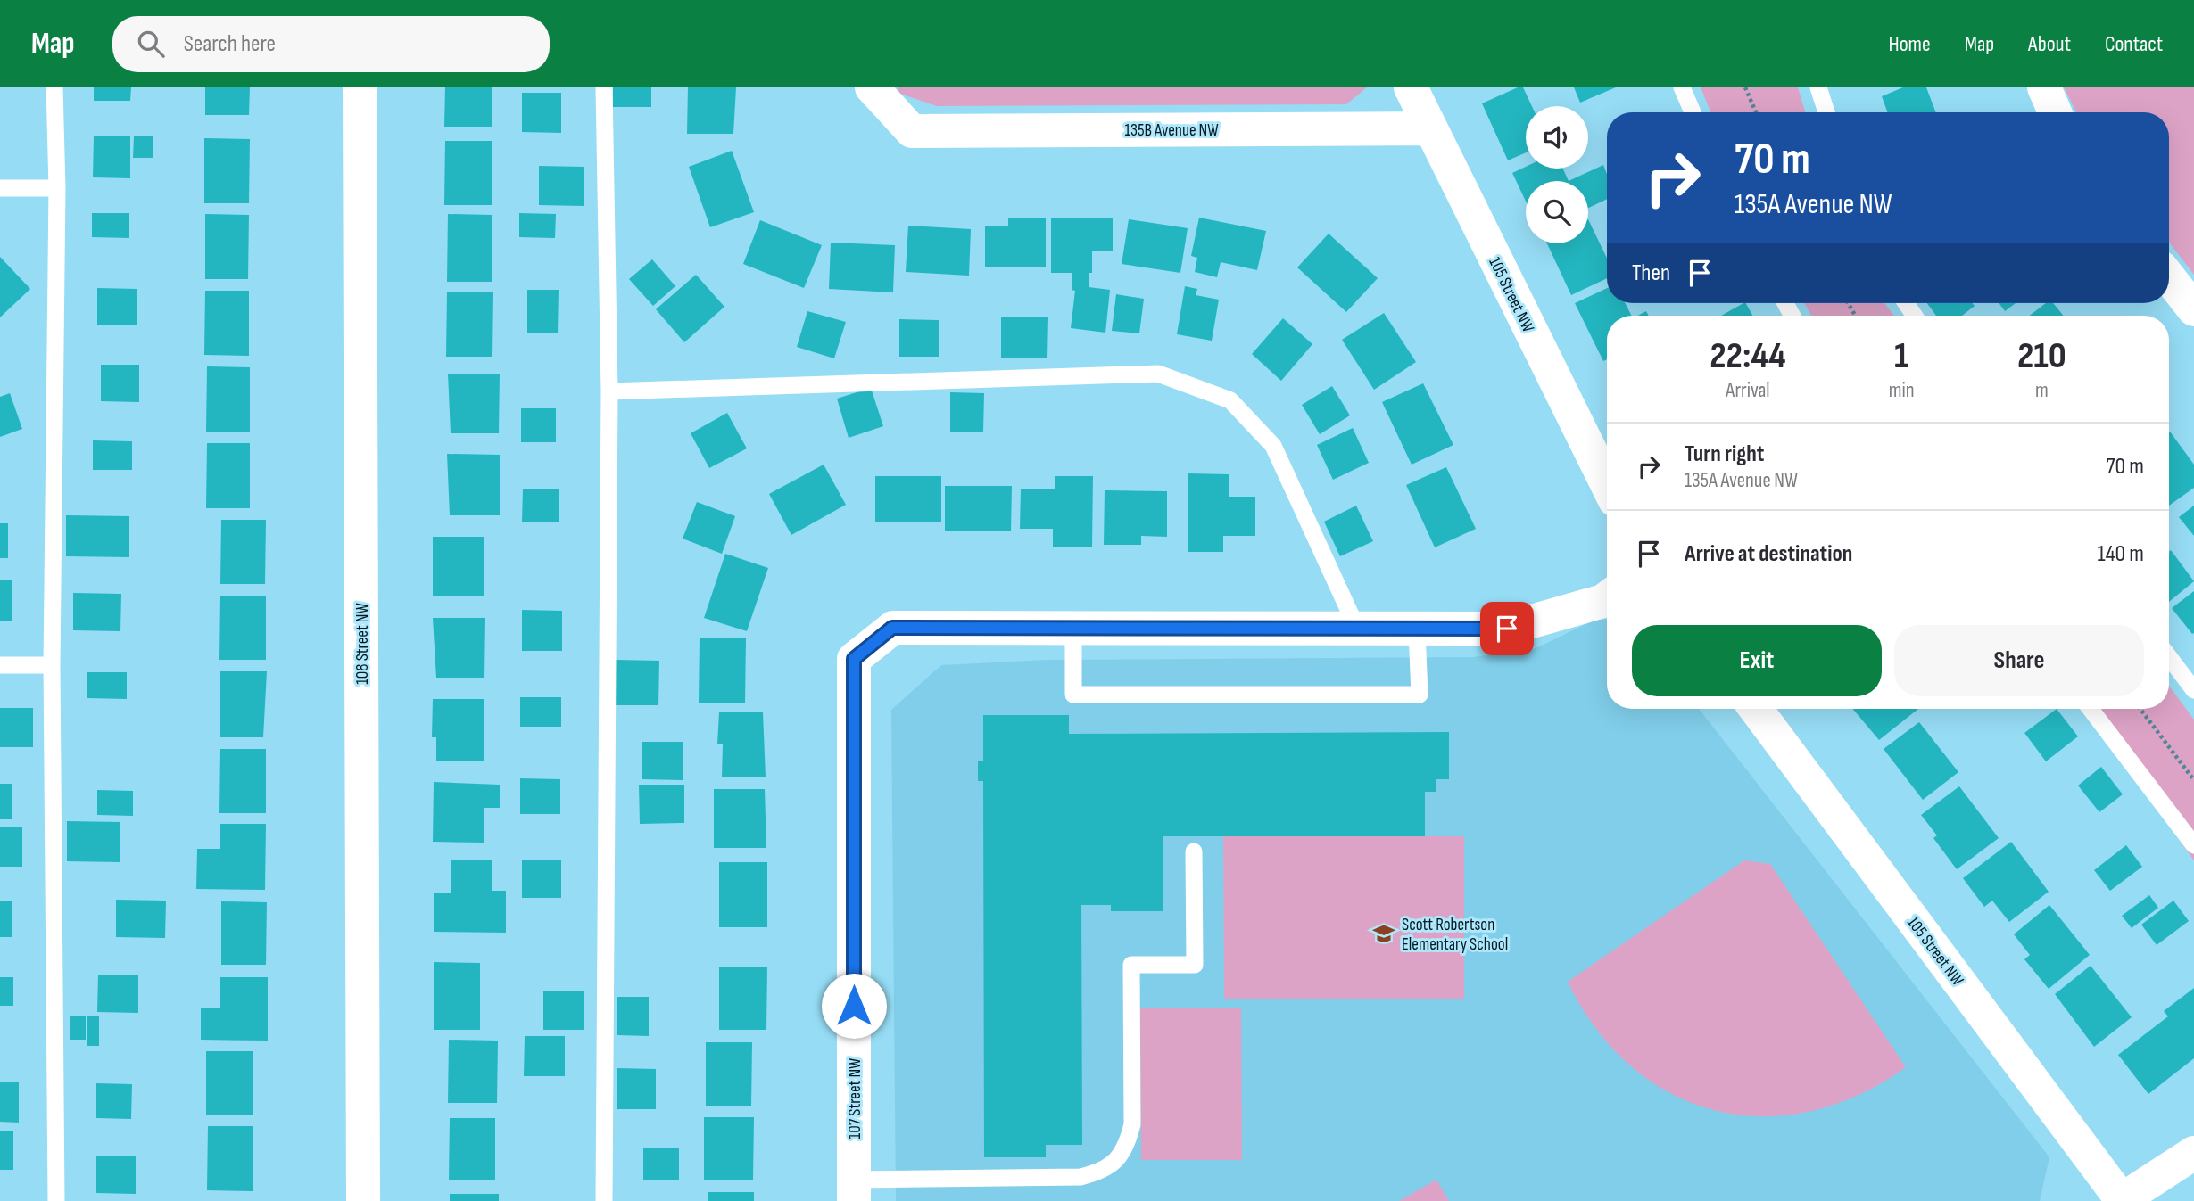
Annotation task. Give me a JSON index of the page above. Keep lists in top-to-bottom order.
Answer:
{
  "streets": {
    "street": [
      "135B Avenue NW",
      "105 Street NW",
      "108 Street NW",
      "107 Street NW"
    ]
  },
  "crossings": [
    ["135B Avenue NW", "105 Street NW"]
  ],
  "places": {
    "school or university": ["Scott Robertson Elementary School"]
  },
  "page": {
    "header": "Map",
    "search": "Search here",
    "nav": [
      "Home",
      "Map",
      "About",
      "Contact"
    ],
    "turn": ["70 m", "135A Avenue NW"],
    "then": "Then",
    "eta": [
      "22:44",
      "Arrival",
      "1",
      "min",
      "210",
      "m"
    ],
    "list": [
      {
        "name": "Turn right",
        "note": "135A Avenue NW",
        "value": "70 m"
      },
      {
        "name": "Arrive at destination",
        "value": "140 m"
      }
    ],
    "buttons": ["Exit", "Share"]
  }
}
